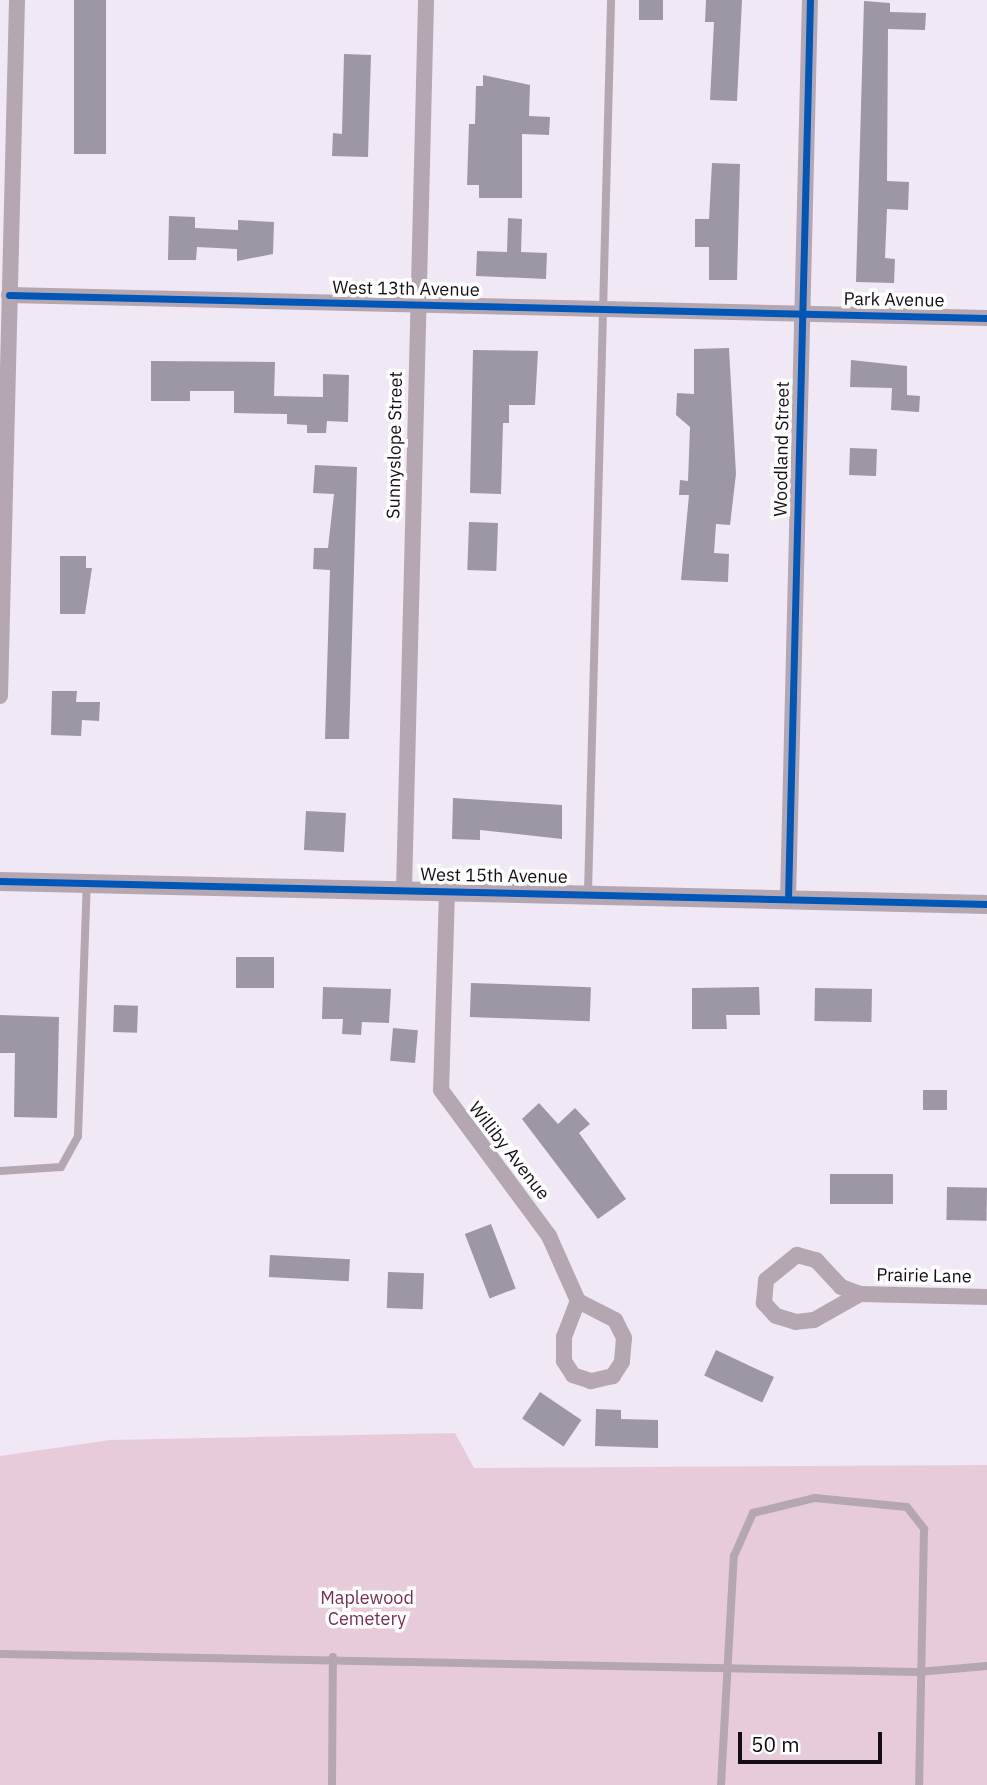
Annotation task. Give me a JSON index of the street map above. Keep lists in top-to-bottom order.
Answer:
{
  "streets": {
    "street": [
      "West 13th Avenue",
      "Park Avenue",
      "Sunnyslope Street",
      "Woodland Street",
      "West 15th Avenue",
      "Williby Avenue",
      "Prairie Lane"
    ]
  },
  "crossings": [
    ["West 13th Avenue", "Park Avenue"],
    ["West 13th Avenue", "Sunnyslope Street"],
    ["West 13th Avenue", "Woodland Street"],
    ["Park Avenue", "Woodland Street"],
    ["Sunnyslope Street", "West 15th Avenue"],
    ["Woodland Street", "West 15th Avenue"],
    ["West 15th Avenue", "Williby Avenue"]
  ],
  "parks": ["Maplewood Cemetery"],
  "scale_bar": "50 m"
}
